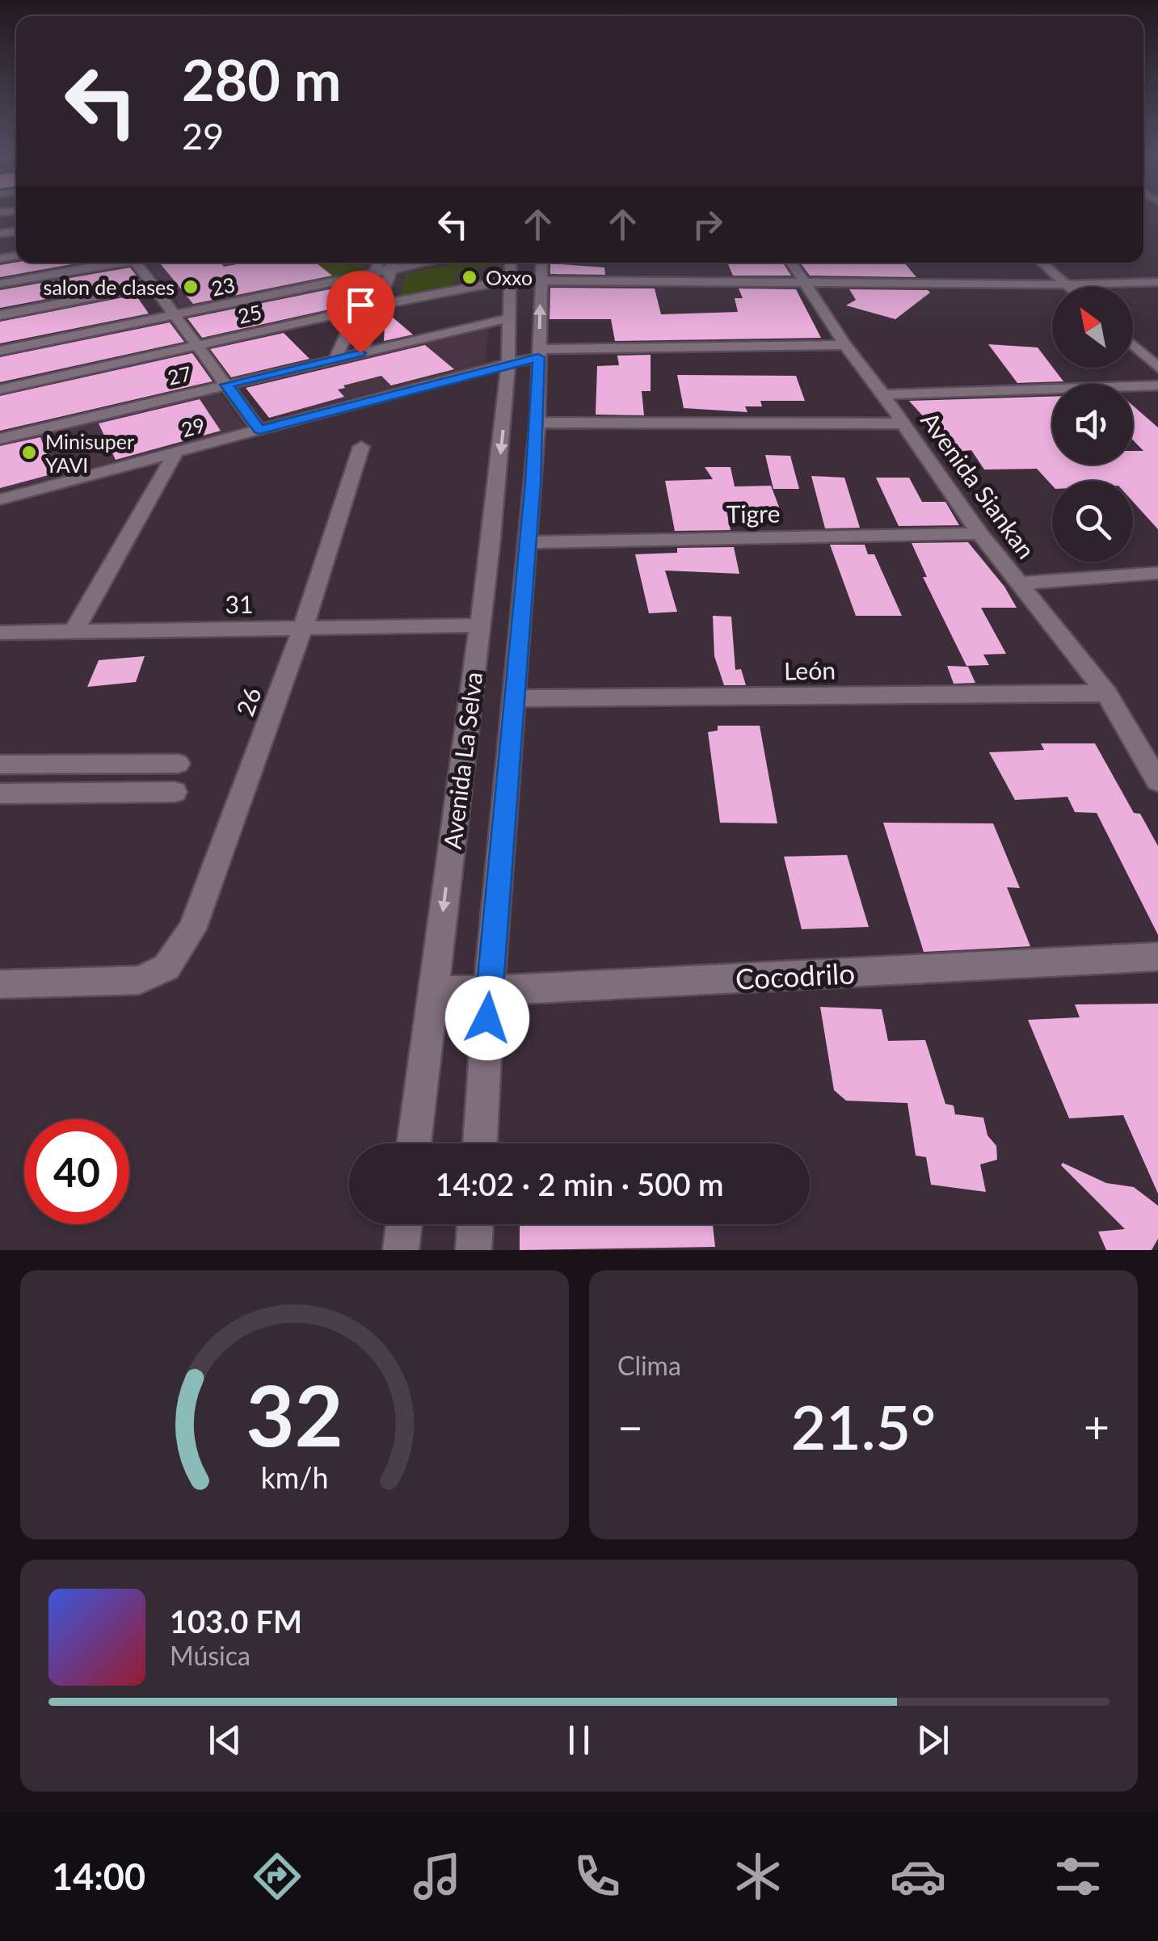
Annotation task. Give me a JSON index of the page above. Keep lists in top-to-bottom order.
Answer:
{
  "streets": {
    "street": [
      "23",
      "25",
      "27",
      "29",
      "Avenida Siankan",
      "Tigre",
      "31",
      "León",
      "26",
      "Avenida La Selva",
      "Cocodrilo"
    ]
  },
  "crossings": [
    ["25", "Avenida Siankan"],
    ["25", "Avenida La Selva"],
    ["27", "Avenida La Selva"],
    ["29", "Avenida Siankan"],
    ["29", "Avenida La Selva"],
    ["Avenida Siankan", "Tigre"],
    ["Avenida Siankan", "León"],
    ["Tigre", "Avenida La Selva"],
    ["31", "26"],
    ["31", "Avenida La Selva"],
    ["León", "Avenida La Selva"],
    ["Avenida La Selva", "Cocodrilo"]
  ],
  "places": ["Oxxo", "salon de clases", "Minisuper YAVI"],
  "north": "top left",
  "page": {
    "turn": ["280 m", "29"],
    "limit": "40",
    "trip": "14:02 · 2 min · 500 m",
    "tile": "Clima",
    "heat": ["−", "21.5°", "+"],
    "song": ["103.0 FM", "Música"],
    "tabs": "14:00",
    "gauge": ["32", "km/h"]
  }
}
